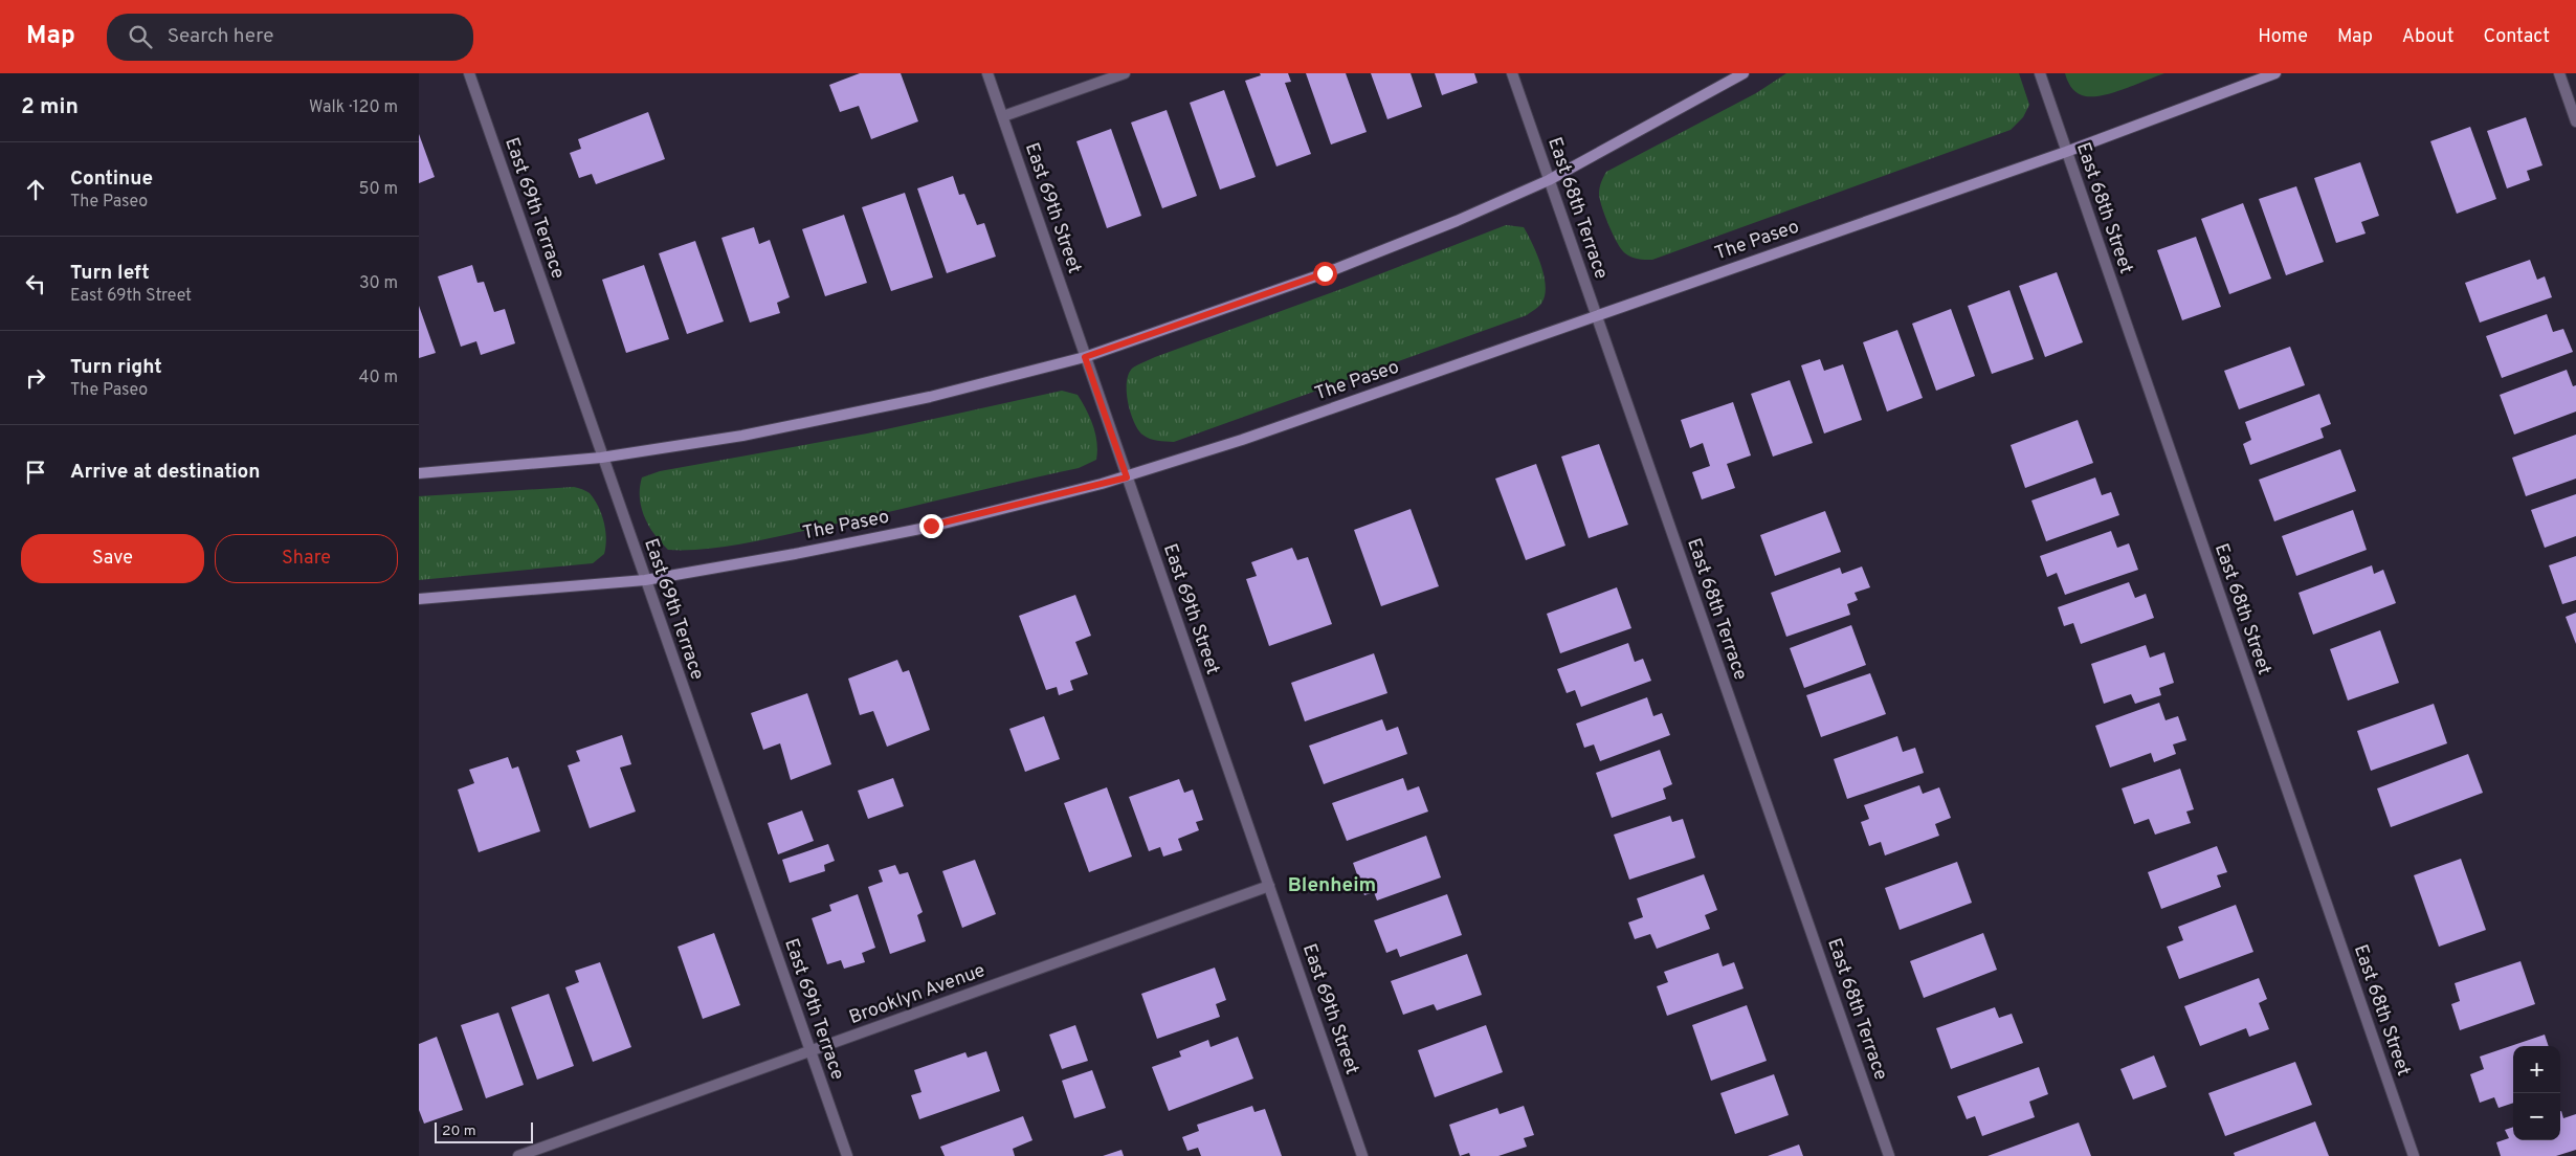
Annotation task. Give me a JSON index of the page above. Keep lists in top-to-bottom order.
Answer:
{
  "streets": {
    "main road": ["The Paseo"],
    "street": [
      "East 69th Terrace",
      "East 69th Street",
      "East 68th Terrace",
      "East 68th Street",
      "Brooklyn Avenue"
    ]
  },
  "crossings": [
    ["East 69th Terrace", "The Paseo"],
    ["East 69th Terrace", "Brooklyn Avenue"],
    ["East 69th Street", "The Paseo"],
    ["East 69th Street", "Brooklyn Avenue"],
    ["East 68th Terrace", "The Paseo"],
    ["East 68th Street", "The Paseo"]
  ],
  "districts": ["Blenheim"],
  "scale_bar": "20 m",
  "page": {
    "header": "Map",
    "search": "Search here",
    "nav": [
      "Home",
      "Map",
      "About",
      "Contact"
    ],
    "heading": ["2 min", "Walk · 120 m"],
    "list": [
      ["Continue", "The Paseo", "50 m"],
      ["Turn left", "East 69th Street", "30 m"],
      ["Turn right", "The Paseo", "40 m"],
      "Arrive at destination"
    ],
    "buttons": ["Save", "Share"],
    "map_buttons": ["+", "−"],
    "scale": "20 m"
  }
}
